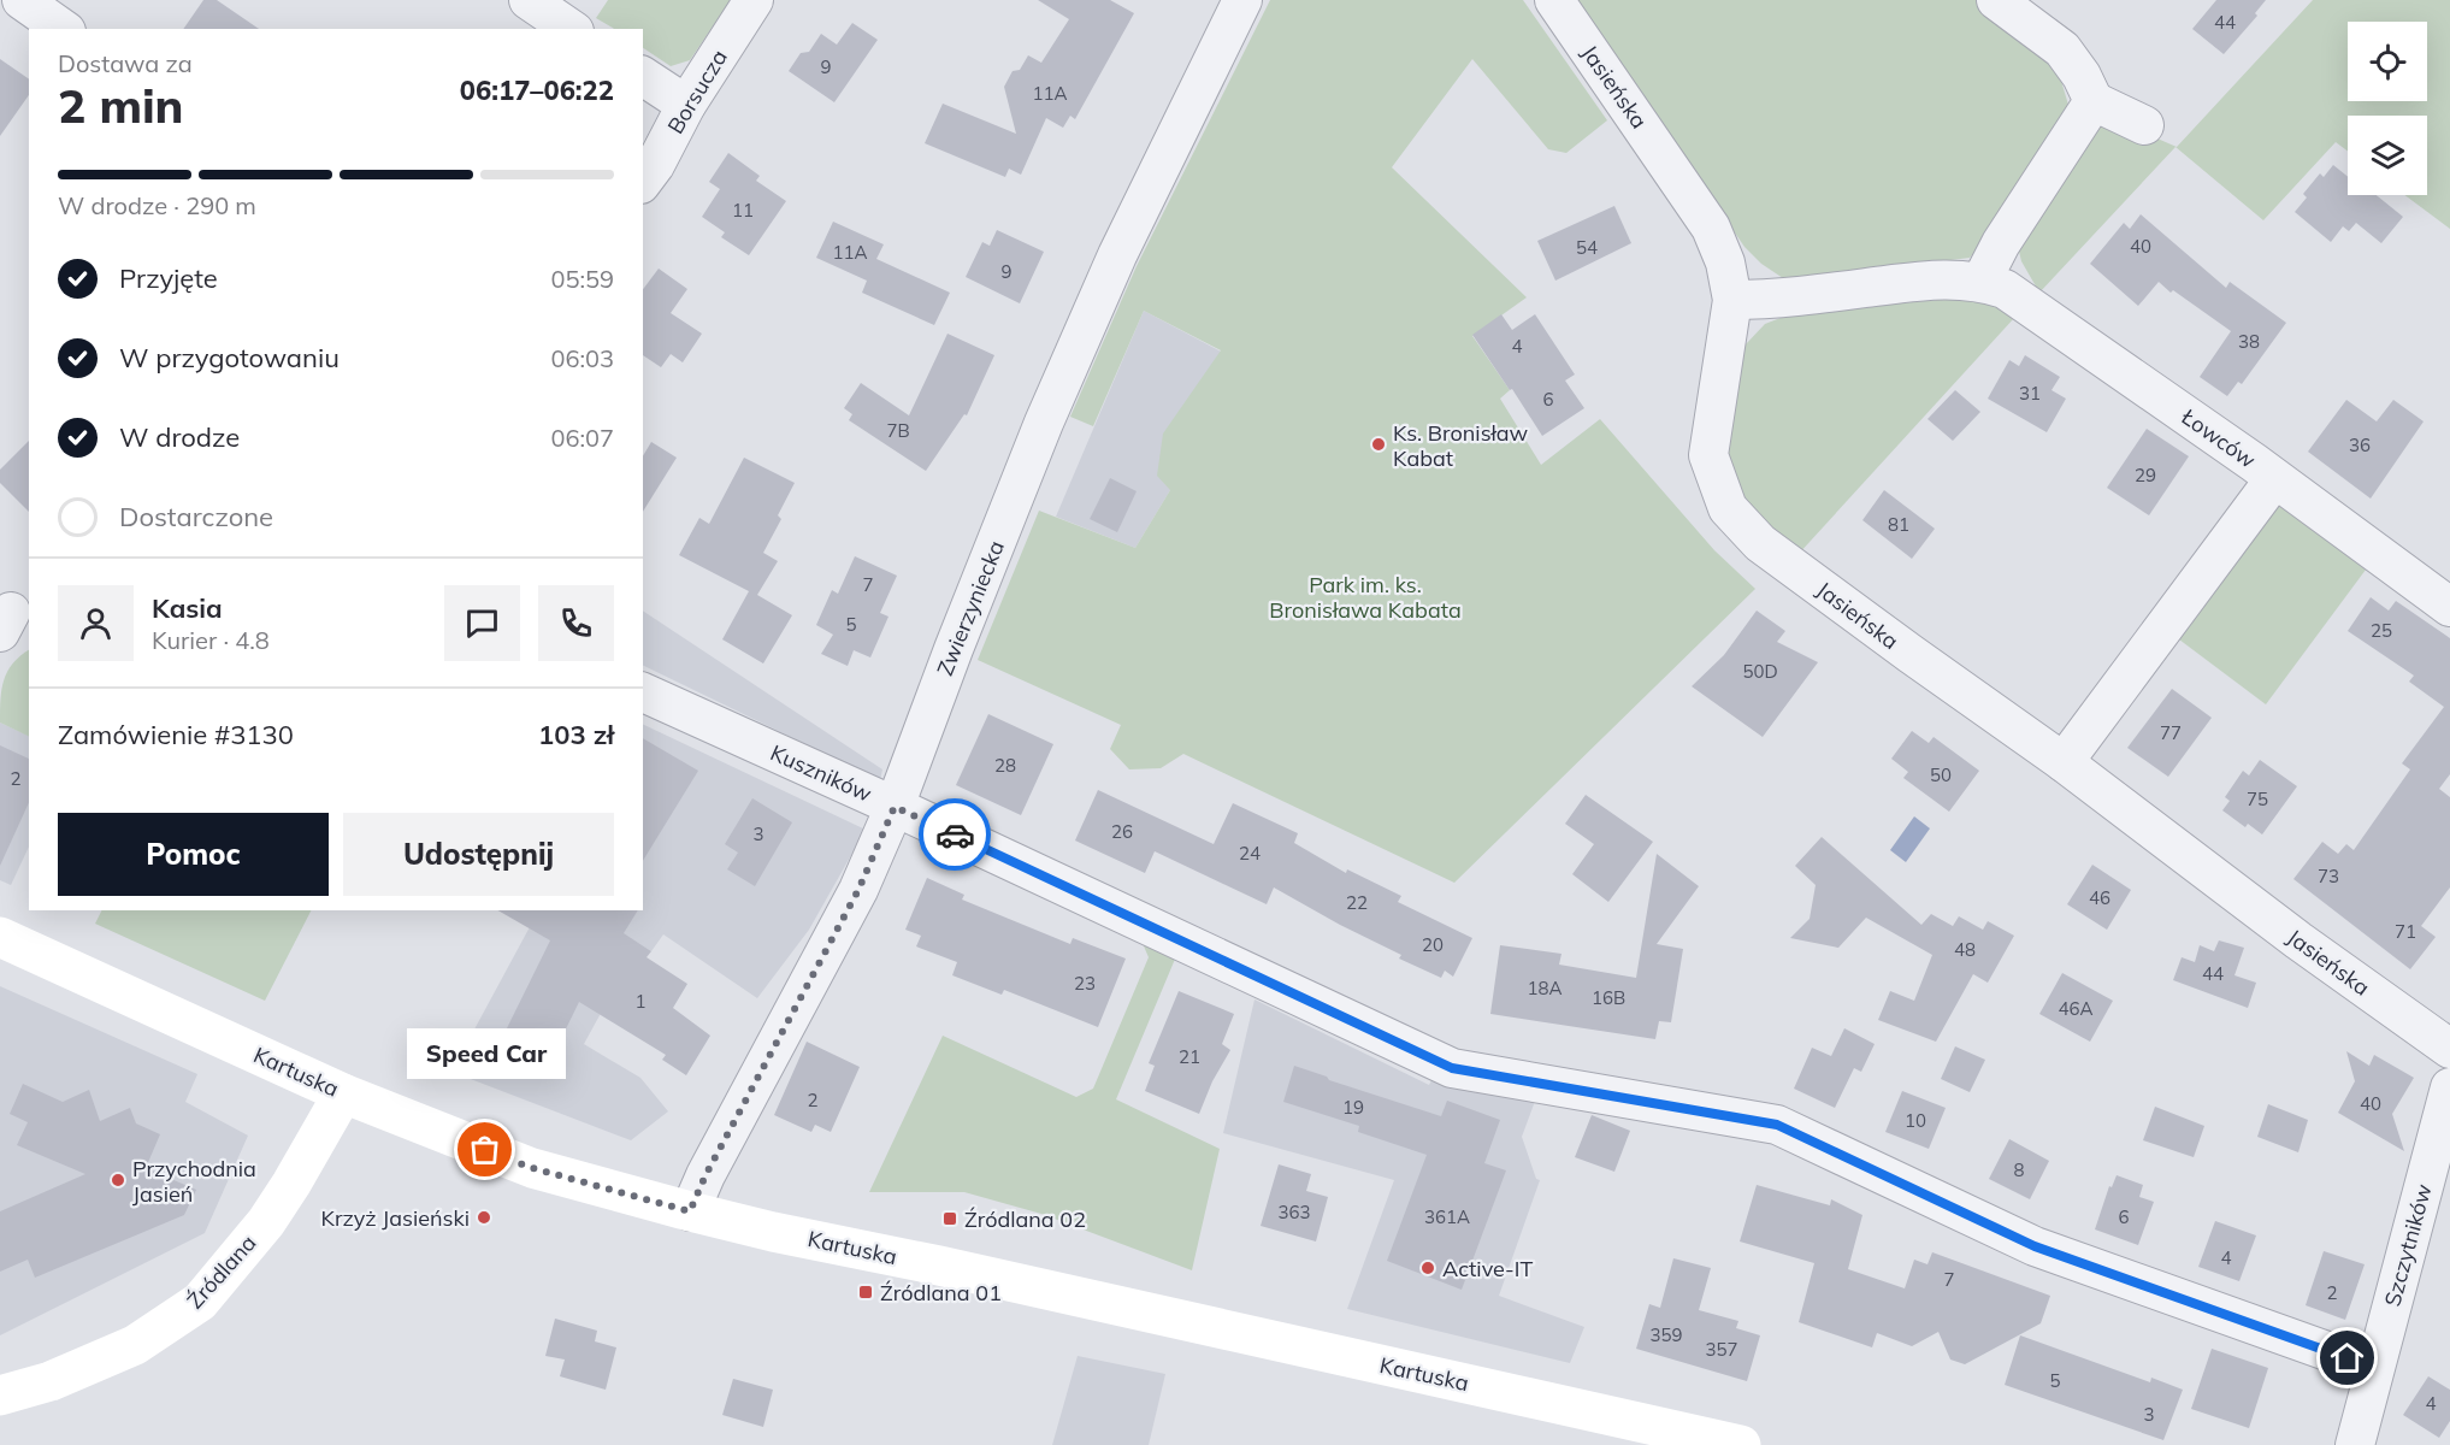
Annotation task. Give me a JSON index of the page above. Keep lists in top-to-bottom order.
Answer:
{
  "streets": {
    "street": [
      "Jasieńska",
      "Borsucza",
      "Łowców",
      "Zwierzyniecka",
      "Kuszników",
      "Kartuska",
      "Szczytników",
      "Źródlana"
    ]
  },
  "crossings": [
    ["Jasieńska", "Łowców"],
    ["Zwierzyniecka", "Kuszników"],
    ["Zwierzyniecka", "Kartuska"],
    ["Kuszników", "Szczytników"],
    ["Kartuska", "Źródlana"]
  ],
  "parks": ["Park im. ks. Bronisława Kabata"],
  "places": {
    "other": [
      "Ks. Bronisław Kabat",
      "Speed Car",
      "Przychodnia Jasień",
      "Krzyż Jasieński",
      "Active-IT"
    ],
    "transit": ["Źródlana 02", "Źródlana 01"]
  },
  "house_numbers": [
    "44",
    "9",
    "11A",
    "11",
    "40",
    "54",
    "11A",
    "9",
    "38",
    "4",
    "31",
    "6",
    "7B",
    "36",
    "29",
    "81",
    "7",
    "5",
    "25",
    "50D",
    "77",
    "28",
    "50",
    "2",
    "75",
    "26",
    "3",
    "24",
    "73",
    "46",
    "22",
    "71",
    "20",
    "48",
    "44",
    "23",
    "18A",
    "16B",
    "1",
    "46A",
    "21",
    "2",
    "40",
    "19",
    "10",
    "8",
    "363",
    "361A",
    "6",
    "4",
    "7",
    "2",
    "359",
    "357",
    "5",
    "4",
    "3"
  ],
  "page": {
    "heading": ["2 min", "Dostawa za", "06:17–06:22"],
    "panel": [
      "Kasia",
      "Kurier · 4.8",
      "Zamówienie #3130",
      "103 zł"
    ],
    "bar": "W drodze · 290 m",
    "list": [
      ["Przyjęte", "05:59"],
      ["W przygotowaniu", "06:03"],
      ["W drodze", "06:07"],
      "Dostarczone"
    ],
    "buttons": ["Pomoc", "Udostępnij"],
    "bubble": "Speed Car"
  }
}
